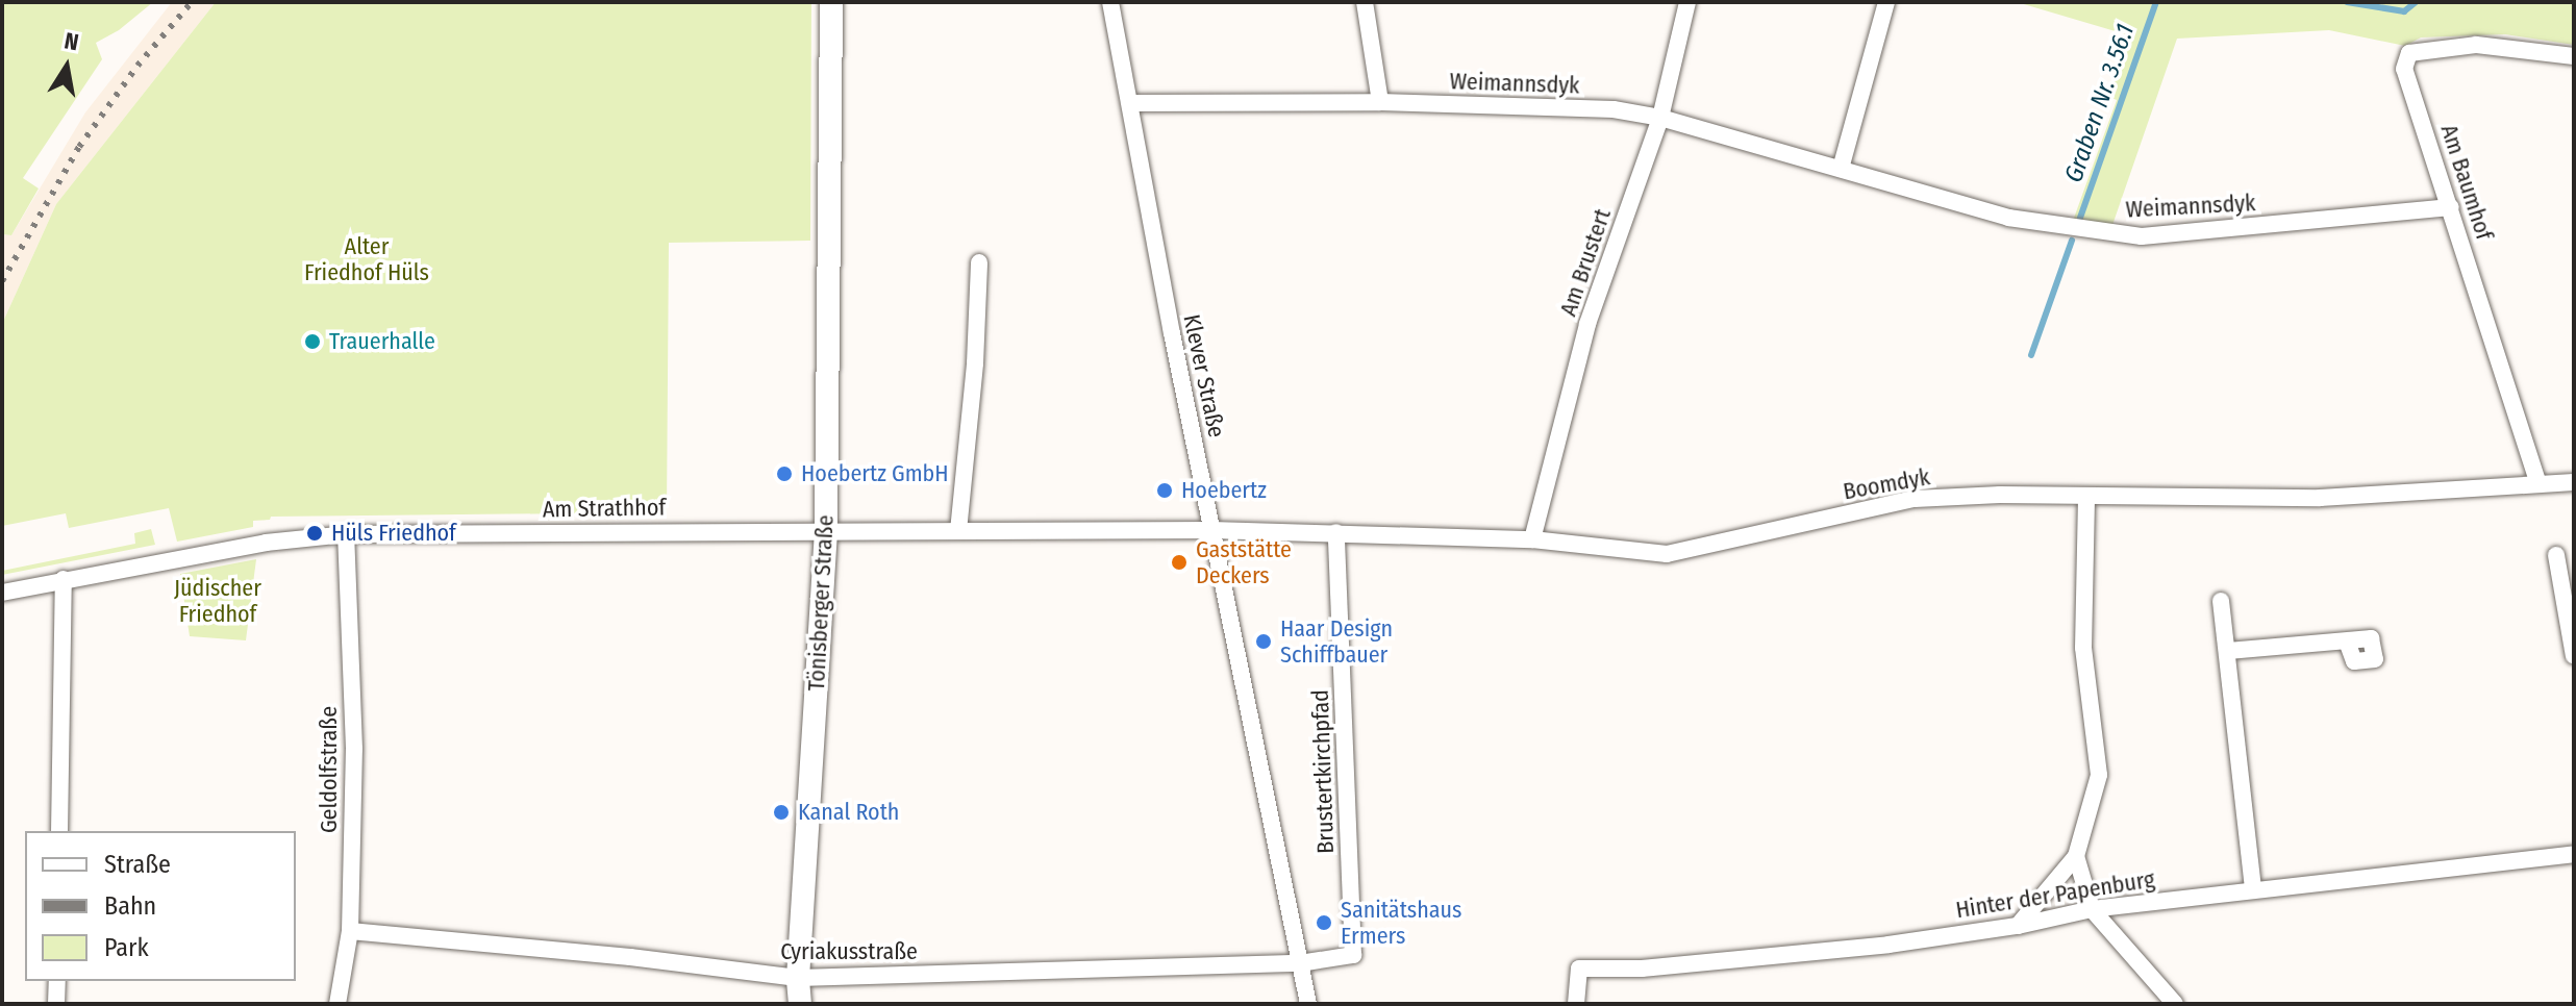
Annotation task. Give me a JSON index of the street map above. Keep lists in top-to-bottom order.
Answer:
{
  "streets": {
    "street": [
      "Weimannsdyk",
      "Am Baumhof",
      "Am Brustert",
      "Klever Straße",
      "Boomdyk",
      "Am Strathhof",
      "Tönisberger Straße",
      "Geldolfstraße",
      "Brustertkirchpfad",
      "Hinter der Papenburg",
      "Cyriakusstraße"
    ]
  },
  "crossings": [
    ["Weimannsdyk", "Am Baumhof"],
    ["Weimannsdyk", "Am Brustert"],
    ["Weimannsdyk", "Klever Straße"],
    ["Am Baumhof", "Boomdyk"],
    ["Am Brustert", "Boomdyk"],
    ["Klever Straße", "Boomdyk"],
    ["Klever Straße", "Am Strathhof"],
    ["Klever Straße", "Brustertkirchpfad"],
    ["Klever Straße", "Cyriakusstraße"],
    ["Boomdyk", "Am Strathhof"],
    ["Boomdyk", "Brustertkirchpfad"],
    ["Am Strathhof", "Tönisberger Straße"],
    ["Am Strathhof", "Geldolfstraße"],
    ["Tönisberger Straße", "Cyriakusstraße"],
    ["Geldolfstraße", "Cyriakusstraße"],
    ["Brustertkirchpfad", "Cyriakusstraße"]
  ],
  "water": ["Graben Nr. 3.56.1"],
  "parks": ["Alter Friedhof Hüls", "Jüdischer Friedhof"],
  "places": [
    "Trauerhalle",
    "Hoebertz GmbH",
    "Hoebertz",
    "Hüls Friedhof",
    "Gaststätte Deckers",
    "Haar Design Schiffbauer",
    "Kanal Roth",
    "Sanitätshaus Ermers"
  ],
  "legend": ["Straße", "Bahn", "Park"],
  "north": "top"
}
